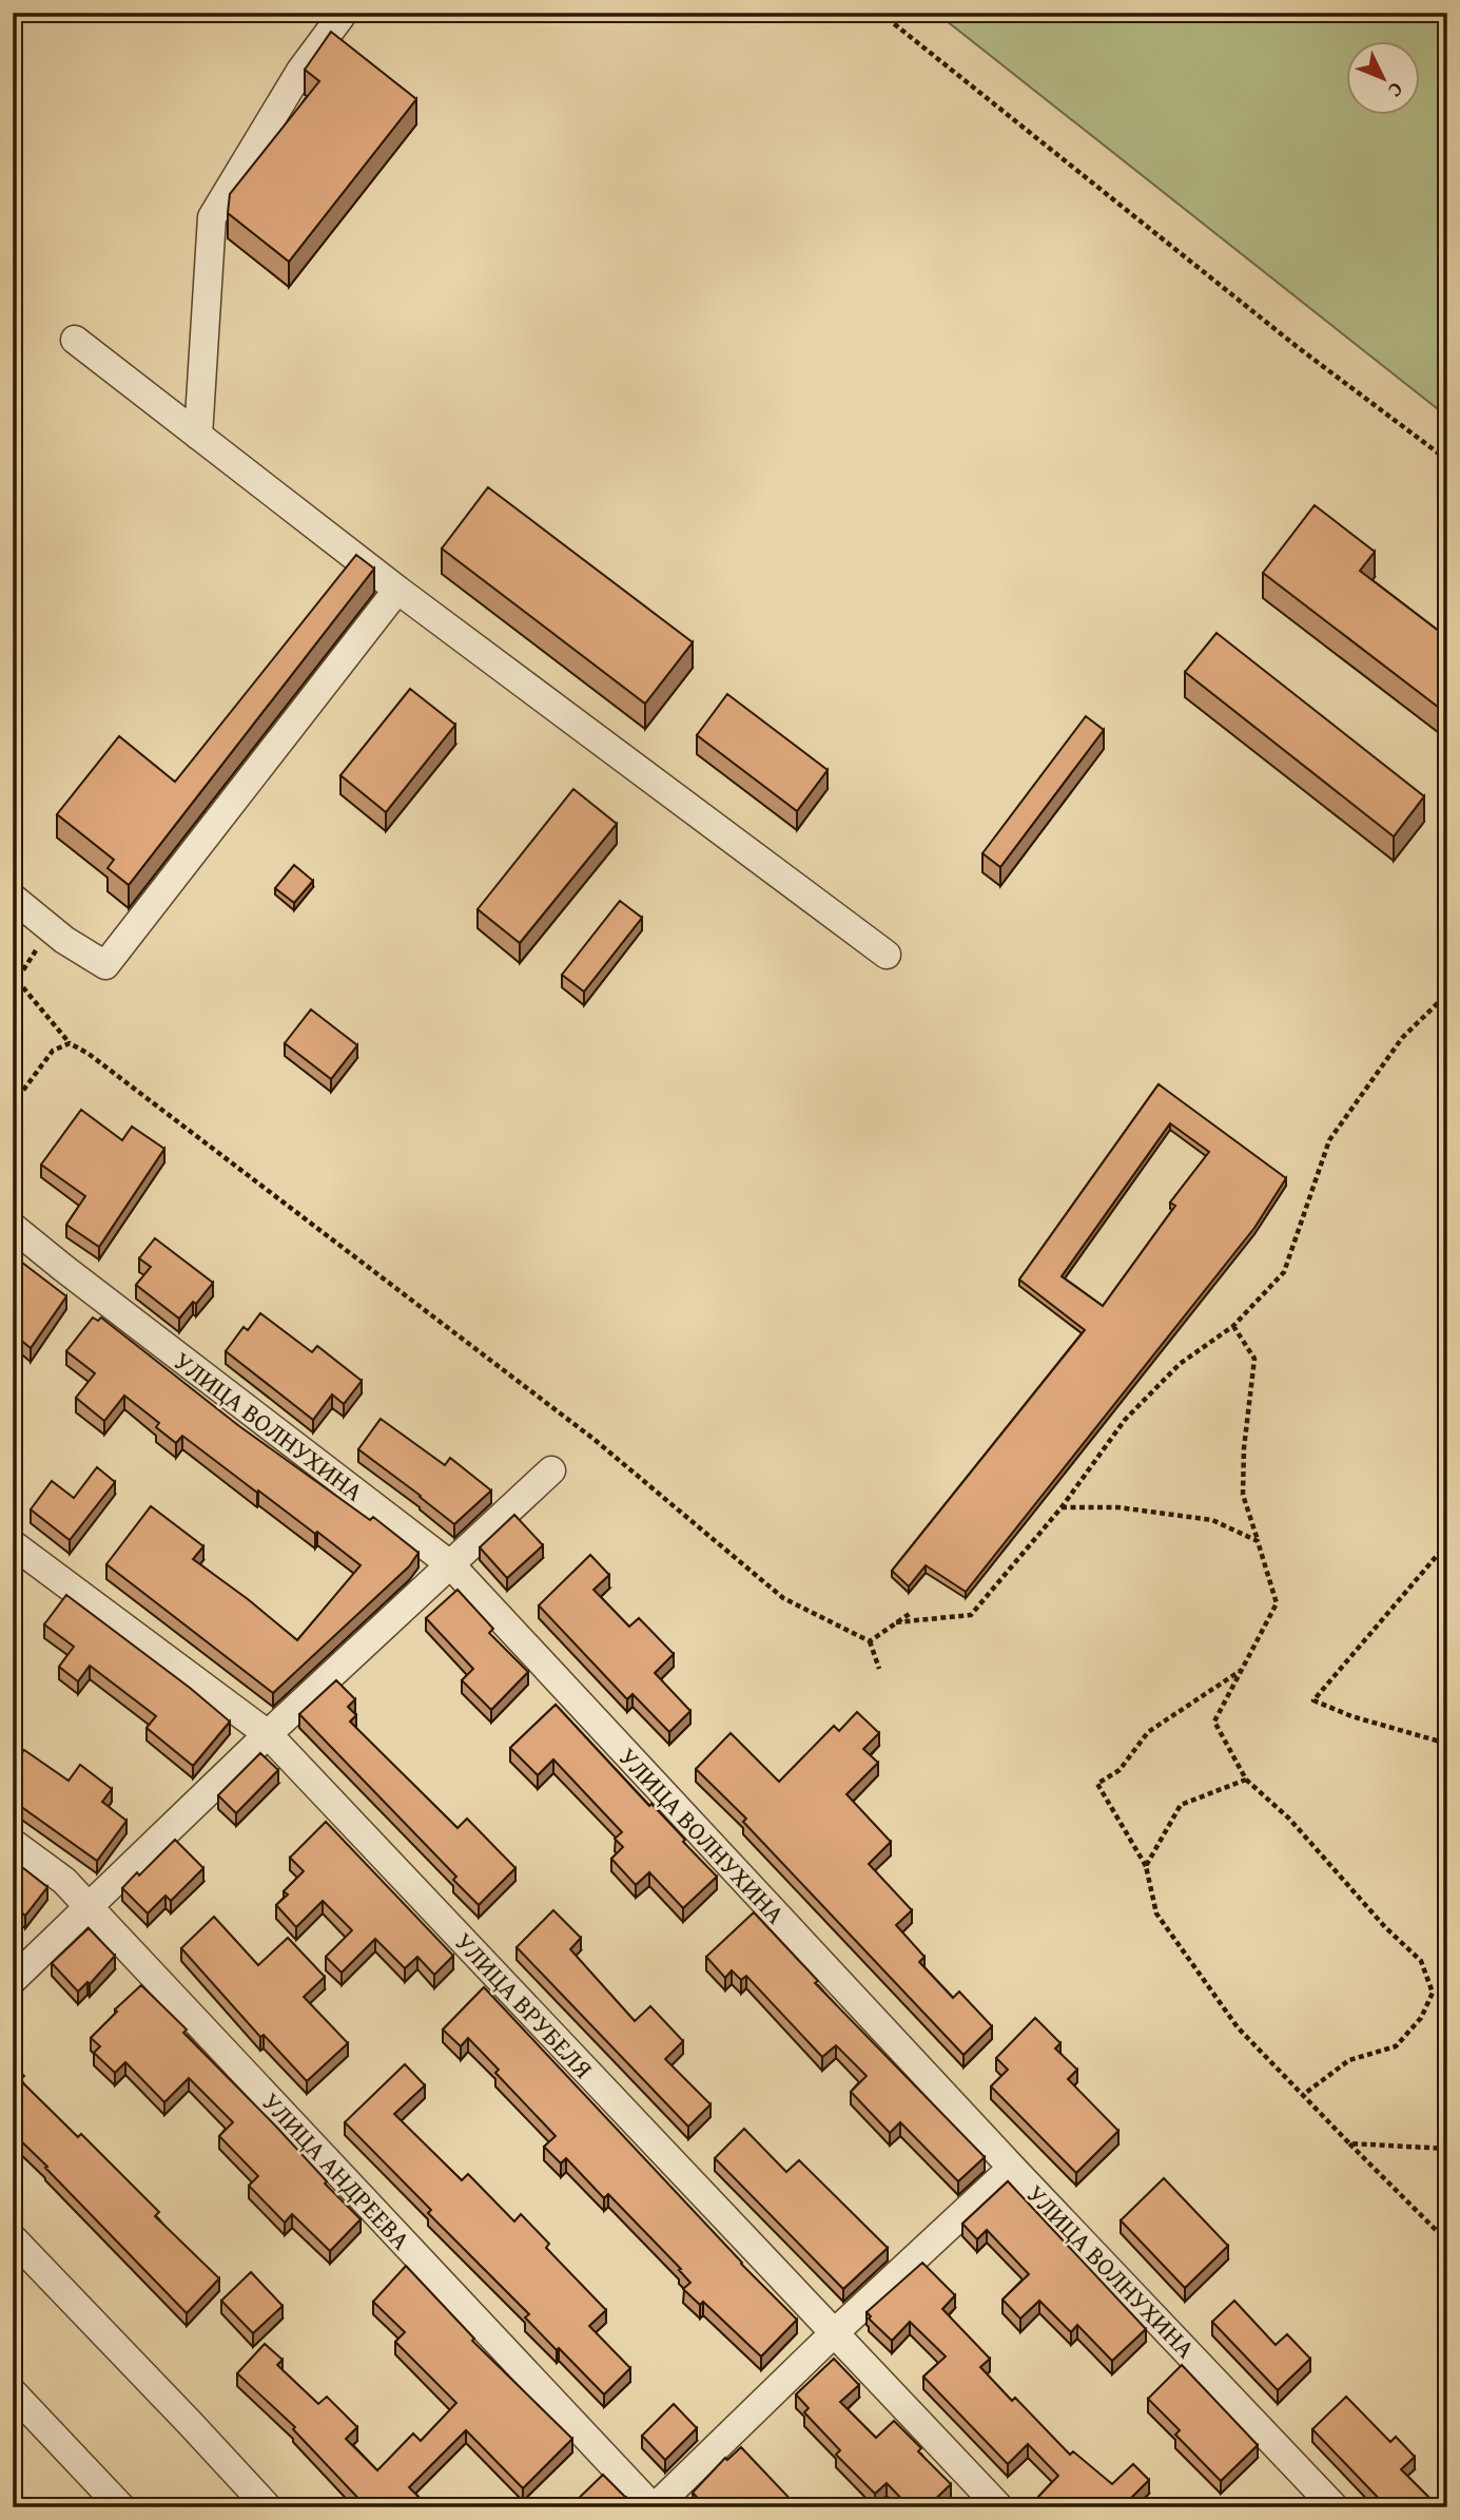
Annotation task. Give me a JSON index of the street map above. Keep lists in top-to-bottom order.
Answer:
{
  "streets": {
    "street": ["УЛИЦА ВОЛНУХИНА", "УЛИЦА ВРУБЕЛЯ", "УЛИЦА АНДРЕЕВА"]
  },
  "north": "bottom right"
}
